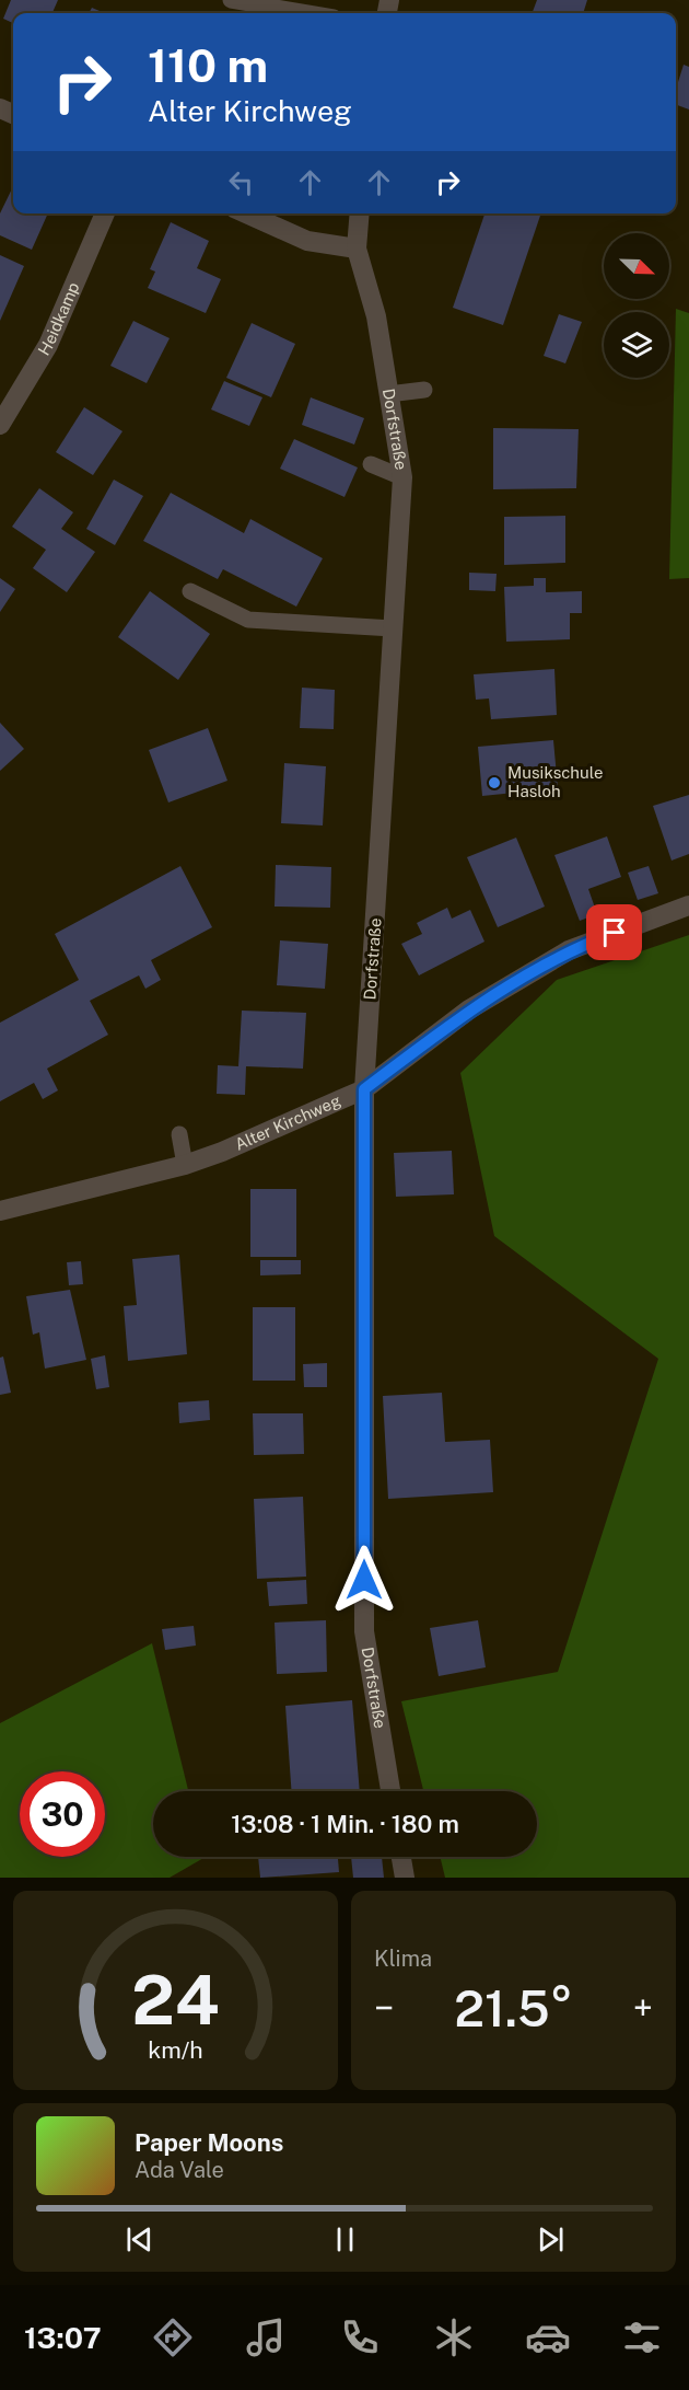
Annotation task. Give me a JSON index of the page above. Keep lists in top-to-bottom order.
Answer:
{
  "streets": {
    "street": ["Heidkamp", "Dorfstraße", "Alter Kirchweg"]
  },
  "crossings": [
    ["Dorfstraße", "Alter Kirchweg"]
  ],
  "places": ["Musikschule Hasloh"],
  "north": "bottom right",
  "page": {
    "turn": ["110 m", "Alter Kirchweg"],
    "limit": "30",
    "trip": "13:08 · 1 Min. · 180 m",
    "tile": "Klima",
    "heat": ["−", "21.5°", "+"],
    "song": ["Paper Moons", "Ada Vale"],
    "tabs": "13:07",
    "gauge": ["24", "km/h"]
  }
}
